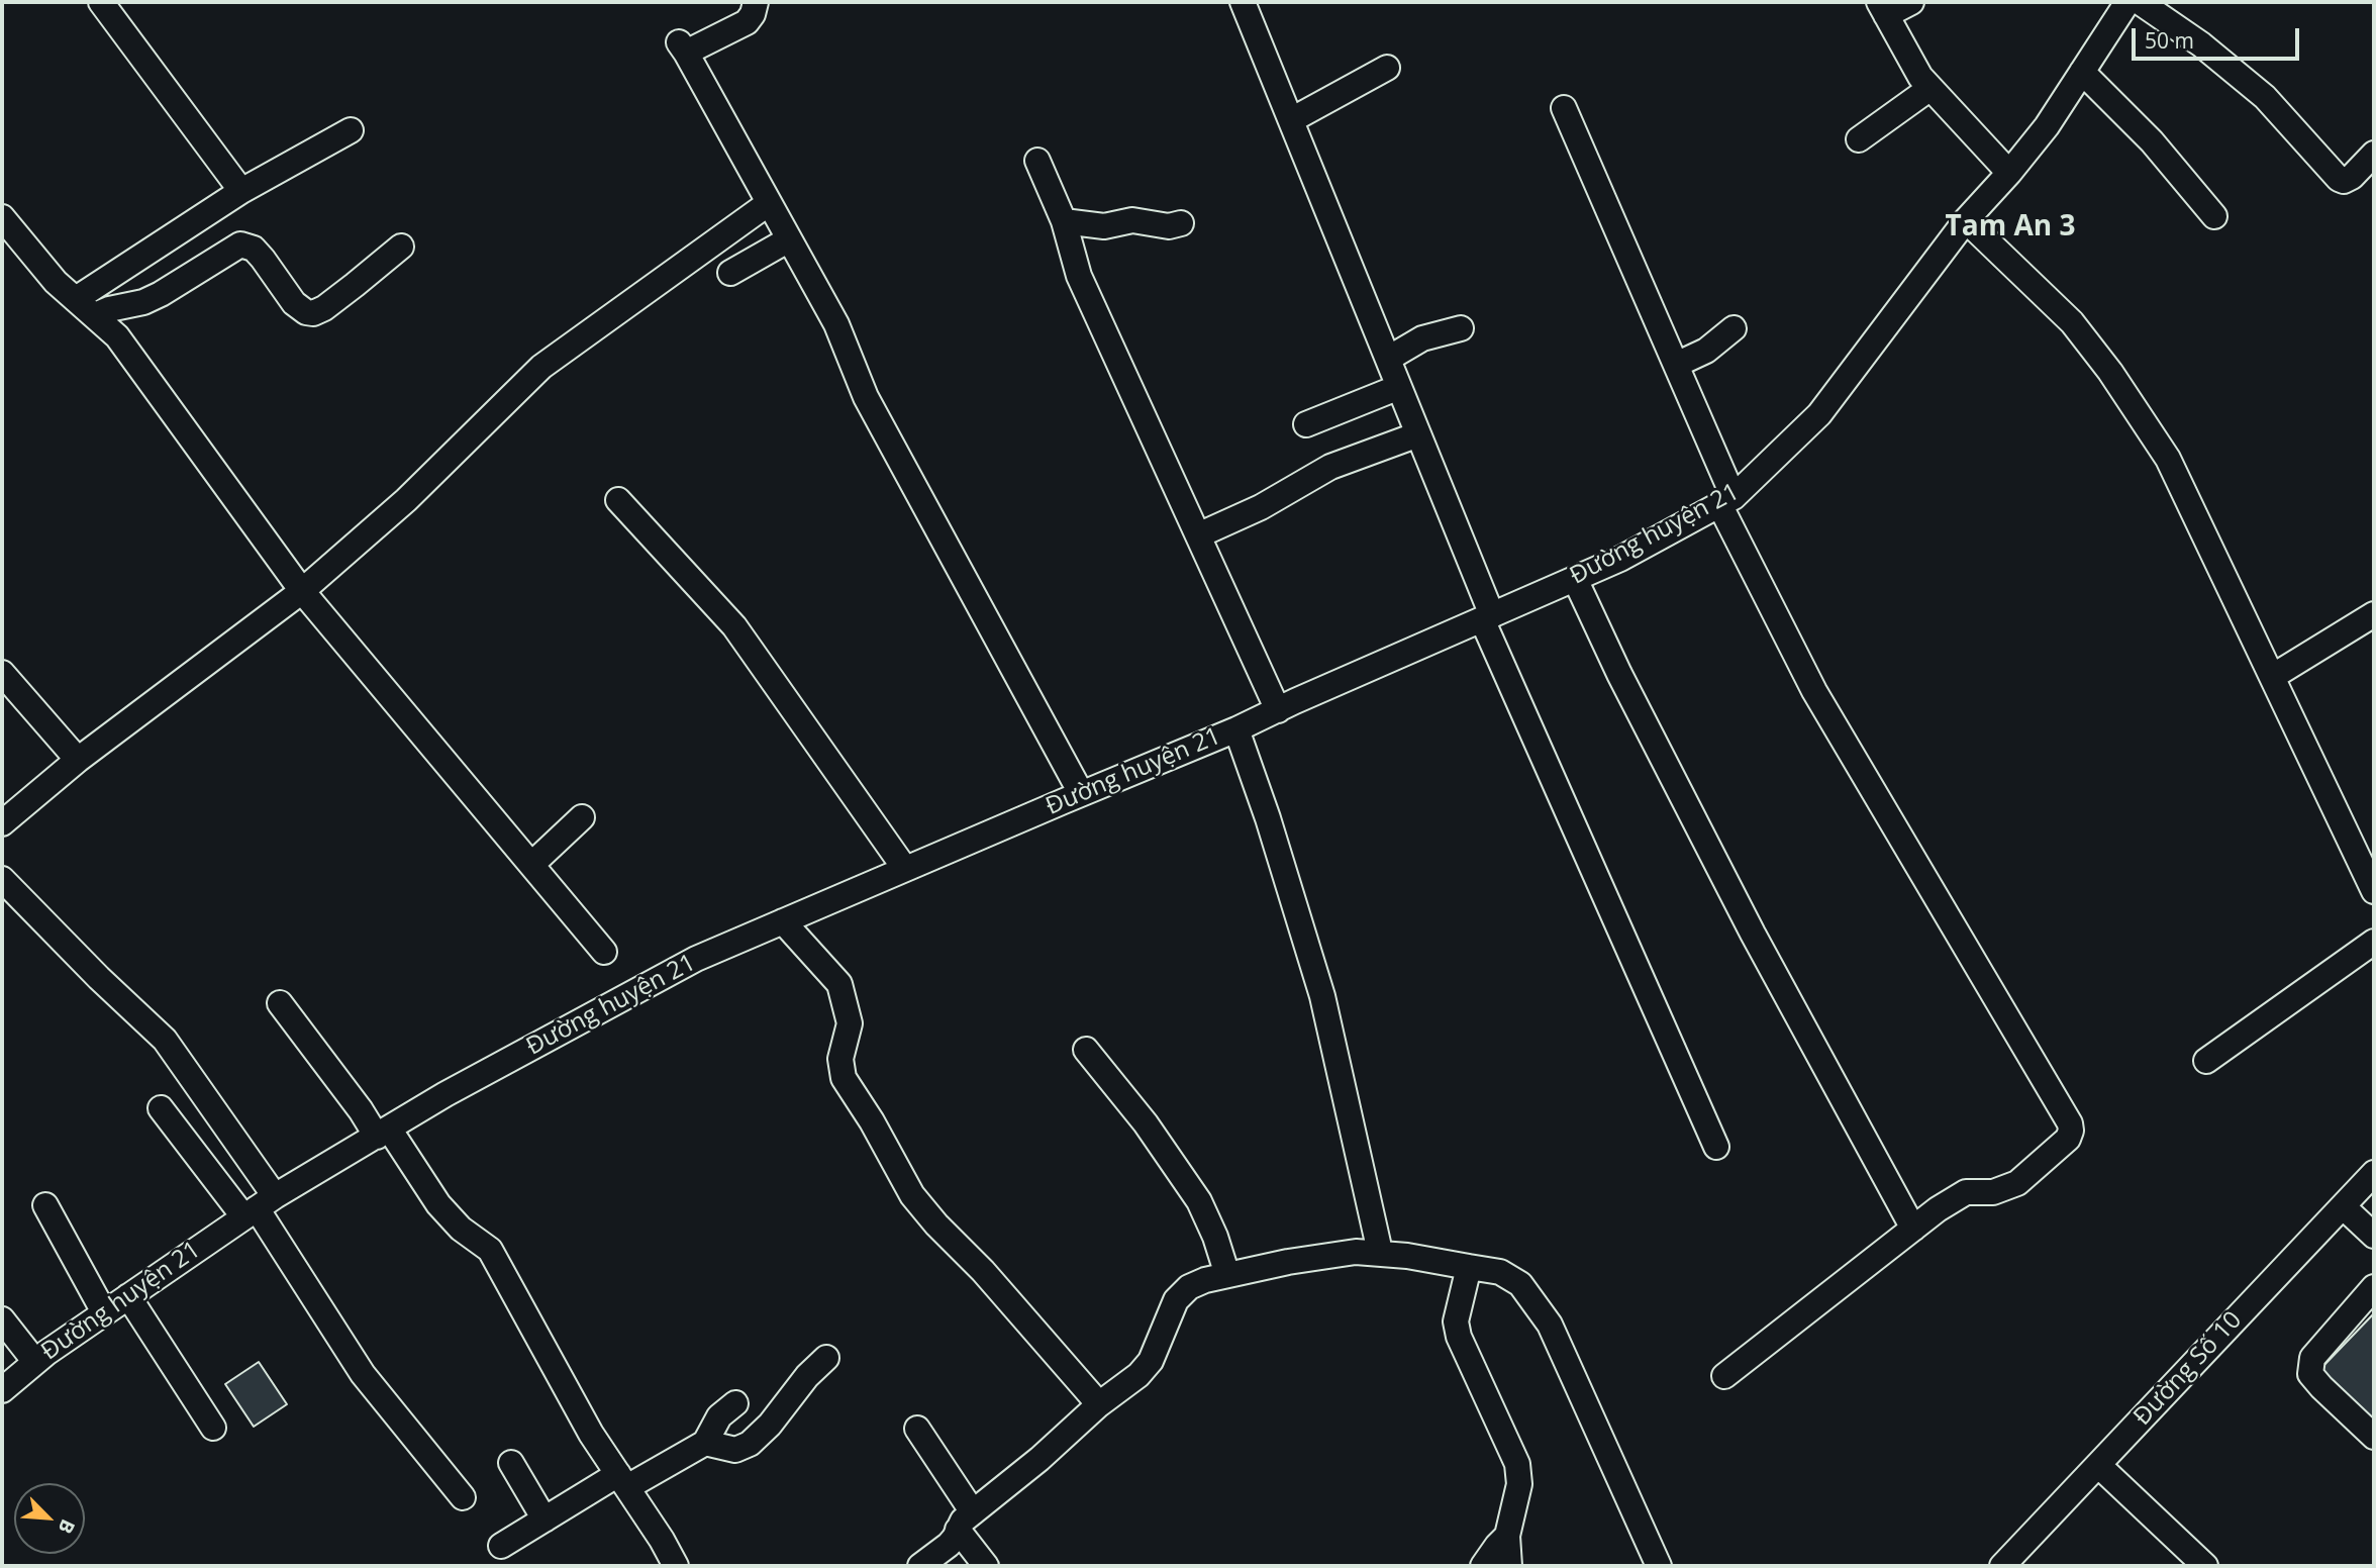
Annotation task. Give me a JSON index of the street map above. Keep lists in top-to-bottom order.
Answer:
{
  "streets": {
    "street": ["Đường huyện 21", "Đường Số 10"]
  },
  "districts": ["Tam An 3"],
  "scale_bar": "50 m",
  "north": "bottom right"
}
